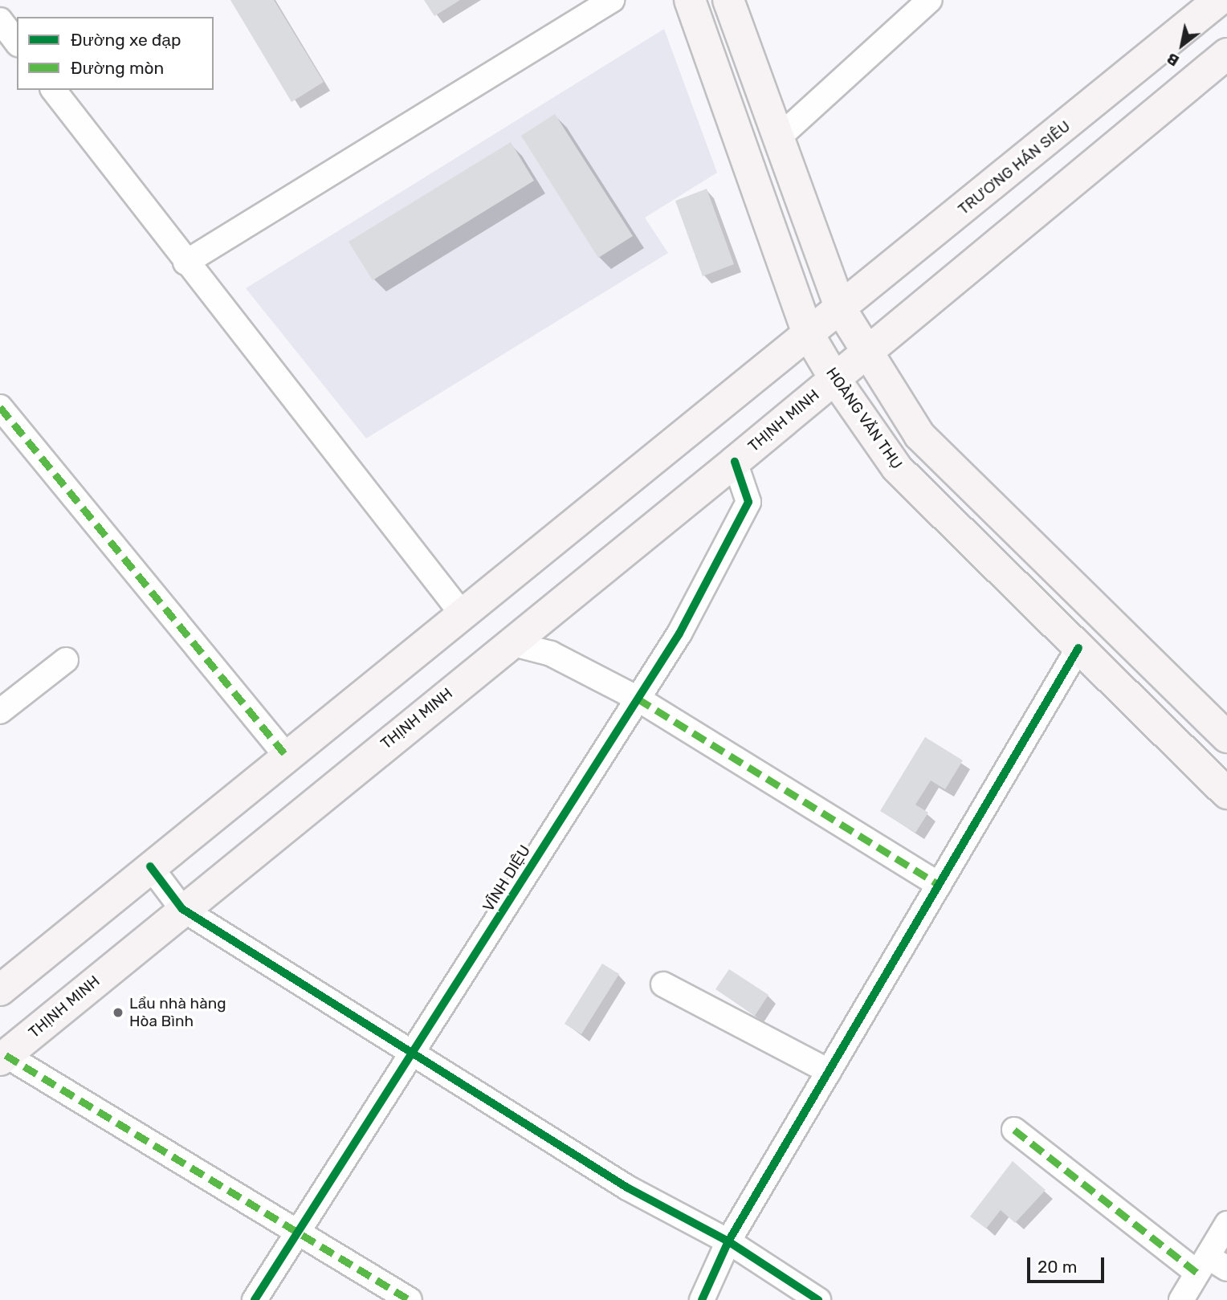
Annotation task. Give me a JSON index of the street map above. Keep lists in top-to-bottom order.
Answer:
{
  "streets": {
    "main road": ["TRƯƠNG HÁN SIÊU", "HOÀNG VĂN THỤ", "THỊNH MINH"],
    "street": ["VĨNH DIỆU"]
  },
  "crossings": [
    ["TRƯƠNG HÁN SIÊU", "HOÀNG VĂN THỤ"],
    ["HOÀNG VĂN THỤ", "THỊNH MINH"],
    ["THỊNH MINH", "VĨNH DIỆU"]
  ],
  "places": ["Lẩu nhà hàng Hòa Bình"],
  "legend": ["Đường xe đạp", "Đường mòn"],
  "scale_bar": "20 m",
  "north": "bottom left"
}
